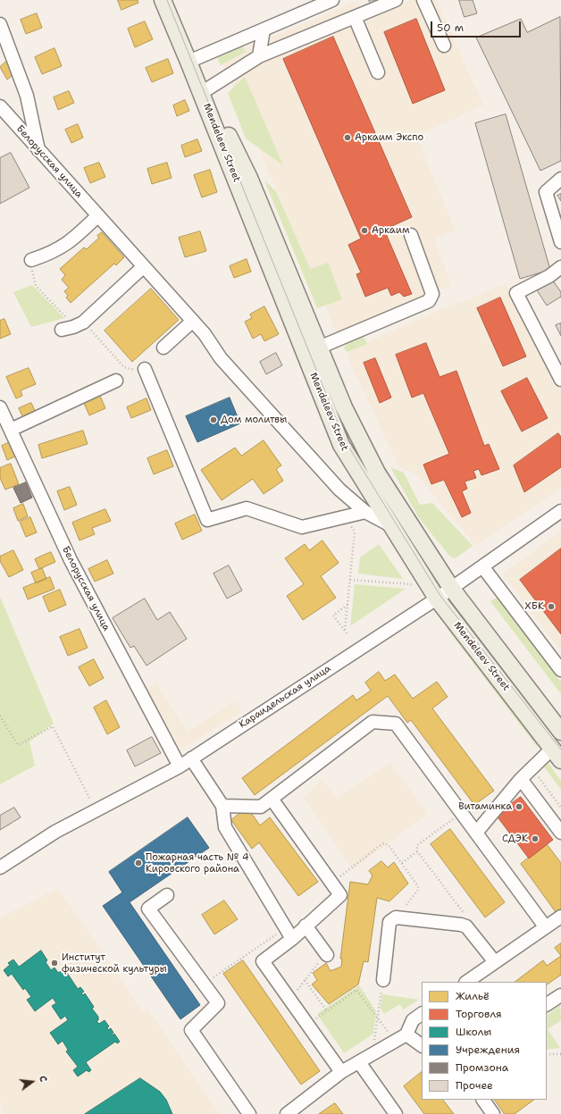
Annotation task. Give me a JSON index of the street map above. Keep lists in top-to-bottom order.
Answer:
{
  "streets": {
    "main road": ["Mendeleev Street"],
    "street": ["Белорусская улица", "Караидельская улица"]
  },
  "crossings": [
    ["Mendeleev Street", "Белорусская улица"],
    ["Mendeleev Street", "Караидельская улица"],
    ["Белорусская улица", "Караидельская улица"]
  ],
  "places": [
    "Аркаим Экспо",
    "Аркаим",
    "Дом молитвы",
    "ХБК",
    "Витаминка",
    "СДЭК",
    "Пожарная часть № 4 Кировского района",
    "Институт физической культуры"
  ],
  "legend": [
    "Жильё",
    "Торговля",
    "Школы",
    "Учреждения",
    "Промзона",
    "Прочее"
  ],
  "scale_bar": "50 m",
  "north": "right"
}
